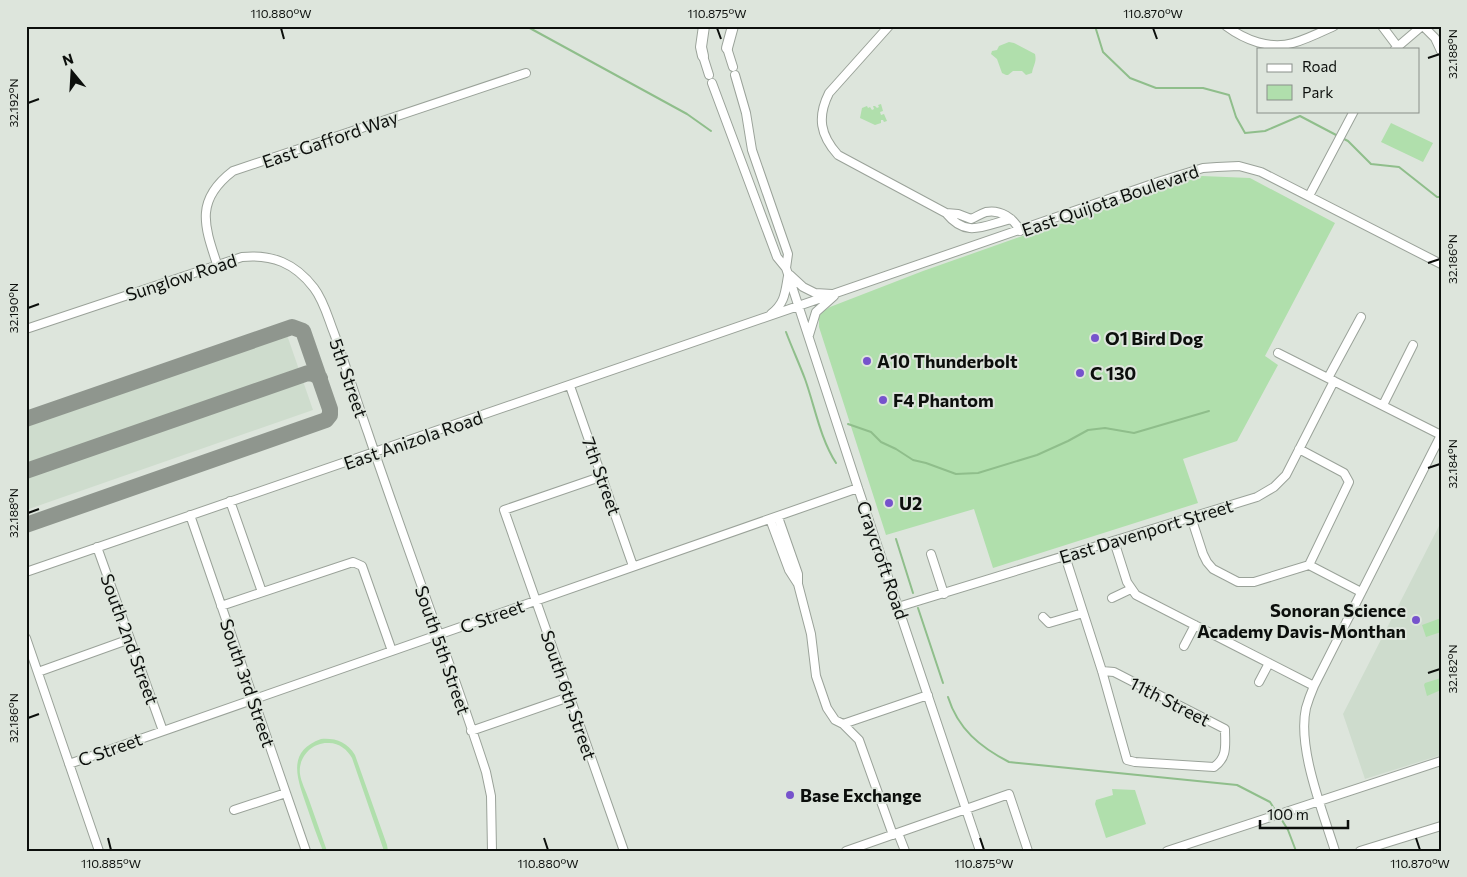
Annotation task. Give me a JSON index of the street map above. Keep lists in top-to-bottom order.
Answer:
{
  "streets": {
    "street": [
      "East Gafford Way",
      "East Quijota Boulevard",
      "Sunglow Road",
      "5th Street",
      "East Anizola Road",
      "7th Street",
      "East Davenport Street",
      "Craycroft Road",
      "C Street",
      "South 2nd Street",
      "South 5th Street",
      "South 3rd Street",
      "South 6th Street",
      "11th Street"
    ]
  },
  "crossings": [
    ["East Gafford Way", "Sunglow Road"],
    ["East Quijota Boulevard", "East Anizola Road"],
    ["East Quijota Boulevard", "Craycroft Road"],
    ["Sunglow Road", "5th Street"],
    ["5th Street", "East Anizola Road"],
    ["5th Street", "South 5th Street"],
    ["East Anizola Road", "7th Street"],
    ["East Anizola Road", "Craycroft Road"],
    ["East Anizola Road", "South 2nd Street"],
    ["East Anizola Road", "South 5th Street"],
    ["East Anizola Road", "South 3rd Street"],
    ["7th Street", "C Street"],
    ["7th Street", "South 6th Street"],
    ["East Davenport Street", "Craycroft Road"],
    ["East Davenport Street", "11th Street"],
    ["Craycroft Road", "C Street"],
    ["C Street", "South 2nd Street"],
    ["C Street", "South 5th Street"],
    ["C Street", "South 3rd Street"],
    ["C Street", "South 6th Street"]
  ],
  "places": [
    "O1 Bird Dog",
    "A10 Thunderbolt",
    "C 130",
    "F4 Phantom",
    "U2",
    "Sonoran Science Academy Davis-Monthan",
    "Base Exchange"
  ],
  "legend": ["Road", "Park"],
  "scale_bar": "100 m",
  "north": "top",
  "coordinates": [
    "110.880°W",
    "110.875°W",
    "110.870°W",
    "32.188°N",
    "32.192°N",
    "32.186°N",
    "32.190°N",
    "32.184°N",
    "32.182°N",
    "110.885°W"
  ]
}
